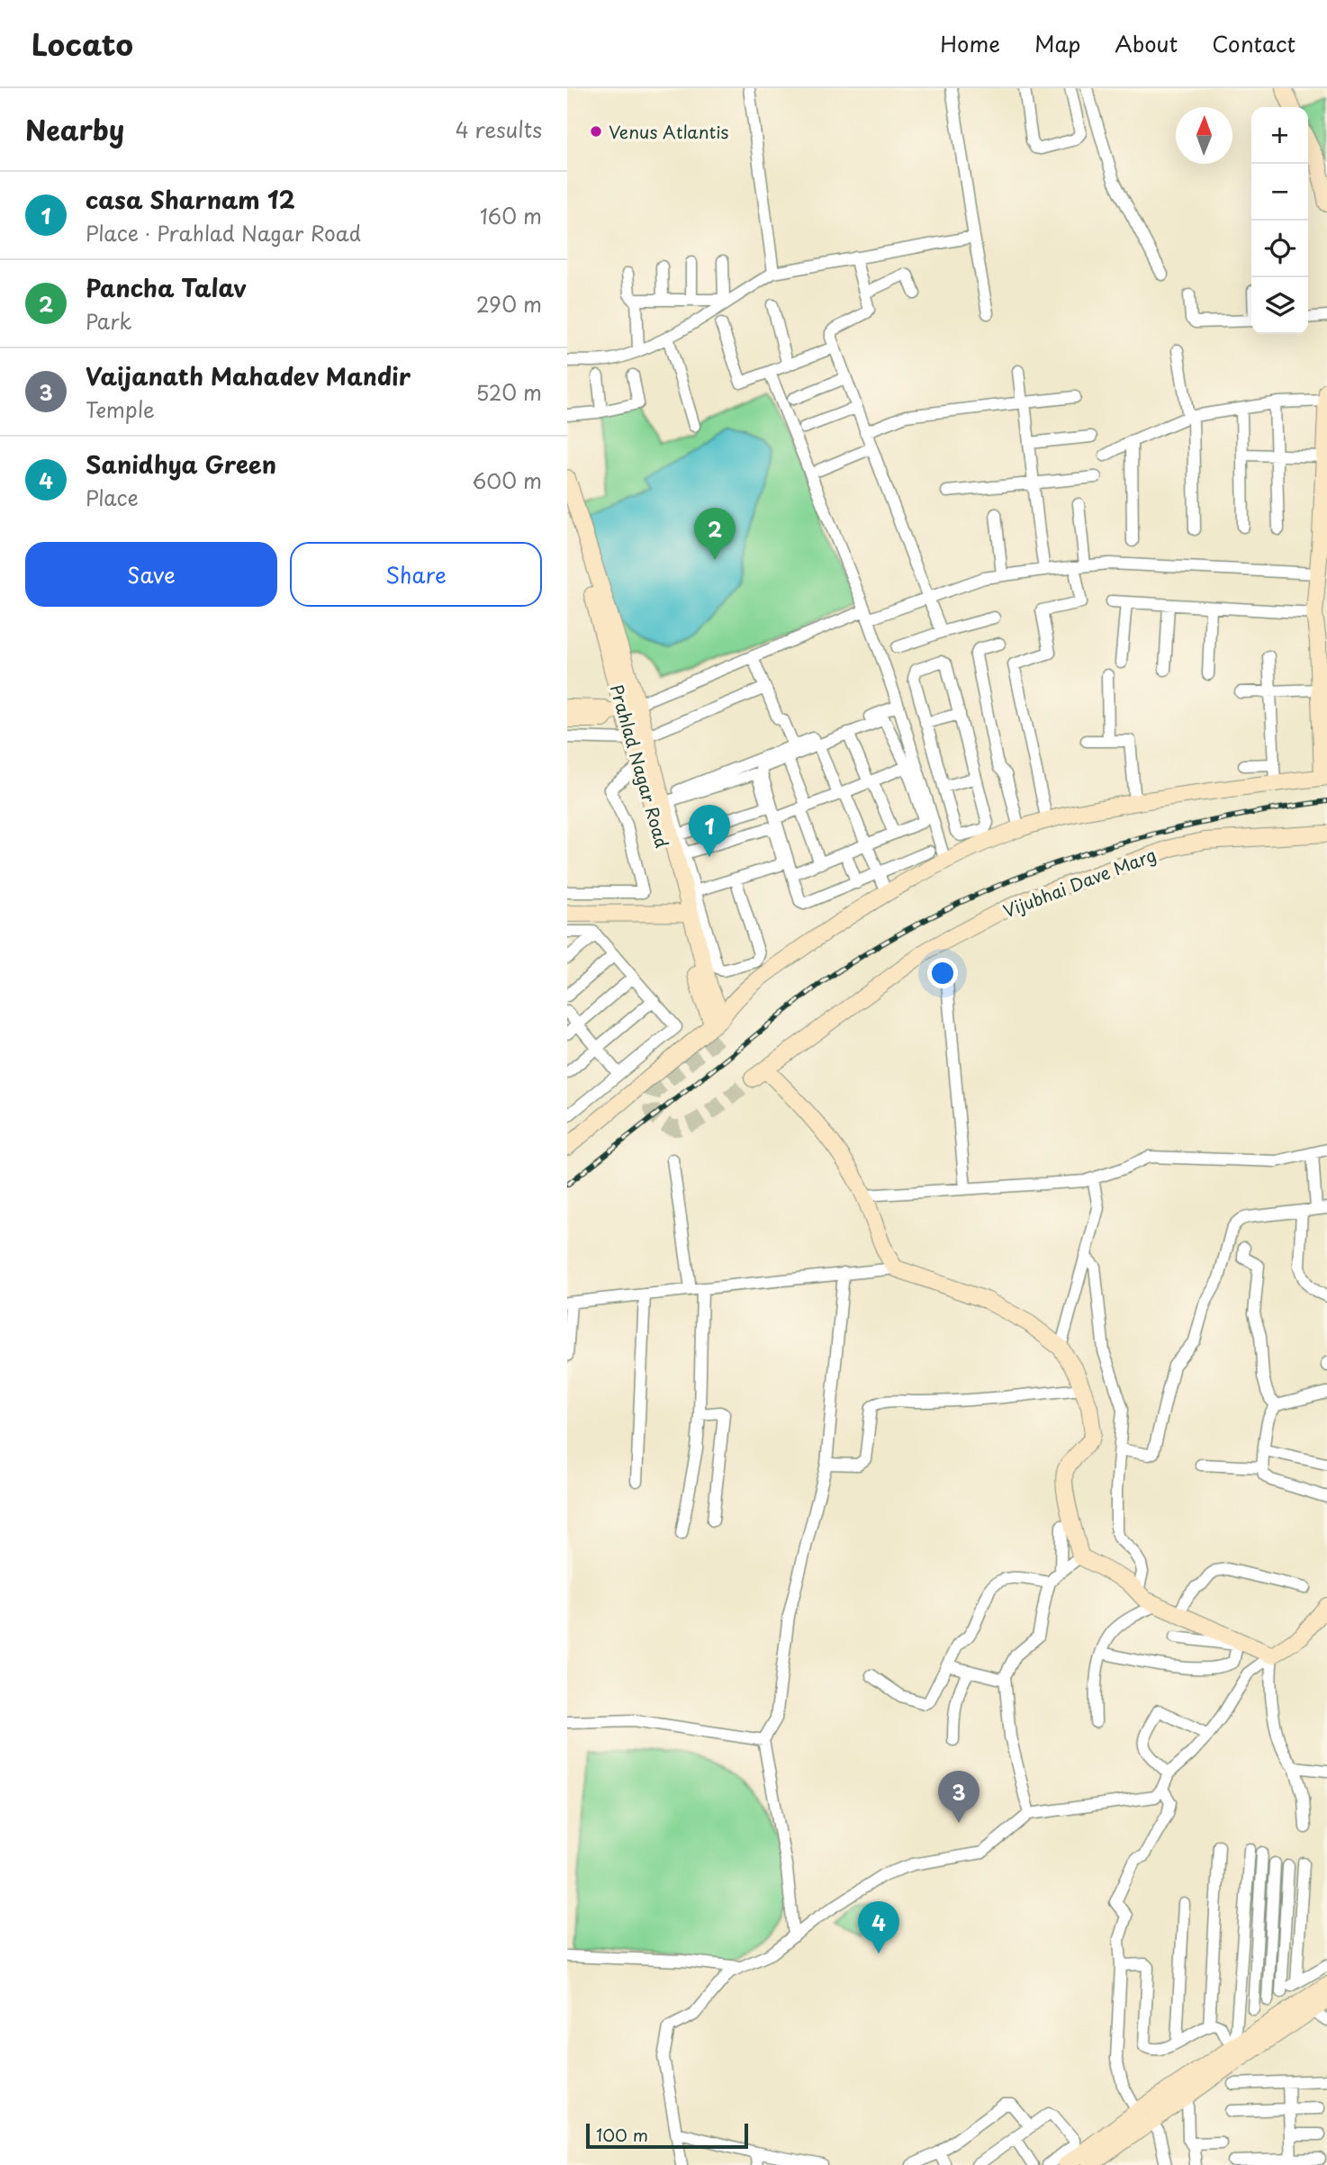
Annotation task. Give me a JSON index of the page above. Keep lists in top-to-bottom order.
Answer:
{
  "streets": {
    "street": ["Prahlad Nagar Road", "Vijubhai Dave Marg"]
  },
  "places": ["Venus Atlantis"],
  "scale_bar": "100 m",
  "north": "top",
  "page": {
    "header": "Locato",
    "nav": [
      "Home",
      "Map",
      "About",
      "Contact"
    ],
    "heading": ["Nearby", "4 results"],
    "map_buttons": ["+", "−"],
    "list": [
      {
        "mark": "1",
        "name": "casa Sharnam 12",
        "note": "Place · Prahlad Nagar Road",
        "value": "160 m"
      },
      {
        "mark": "2",
        "name": "Pancha Talav",
        "note": "Park",
        "value": "290 m"
      },
      {
        "mark": "3",
        "name": "Vaijanath Mahadev Mandir",
        "note": "Temple",
        "value": "520 m"
      },
      {
        "mark": "4",
        "name": "Sanidhya Green",
        "note": "Place",
        "value": "600 m"
      }
    ],
    "pins": [
      "2",
      "1",
      "3",
      "4"
    ],
    "buttons": ["Save", "Share"],
    "scale": "100 m"
  }
}
